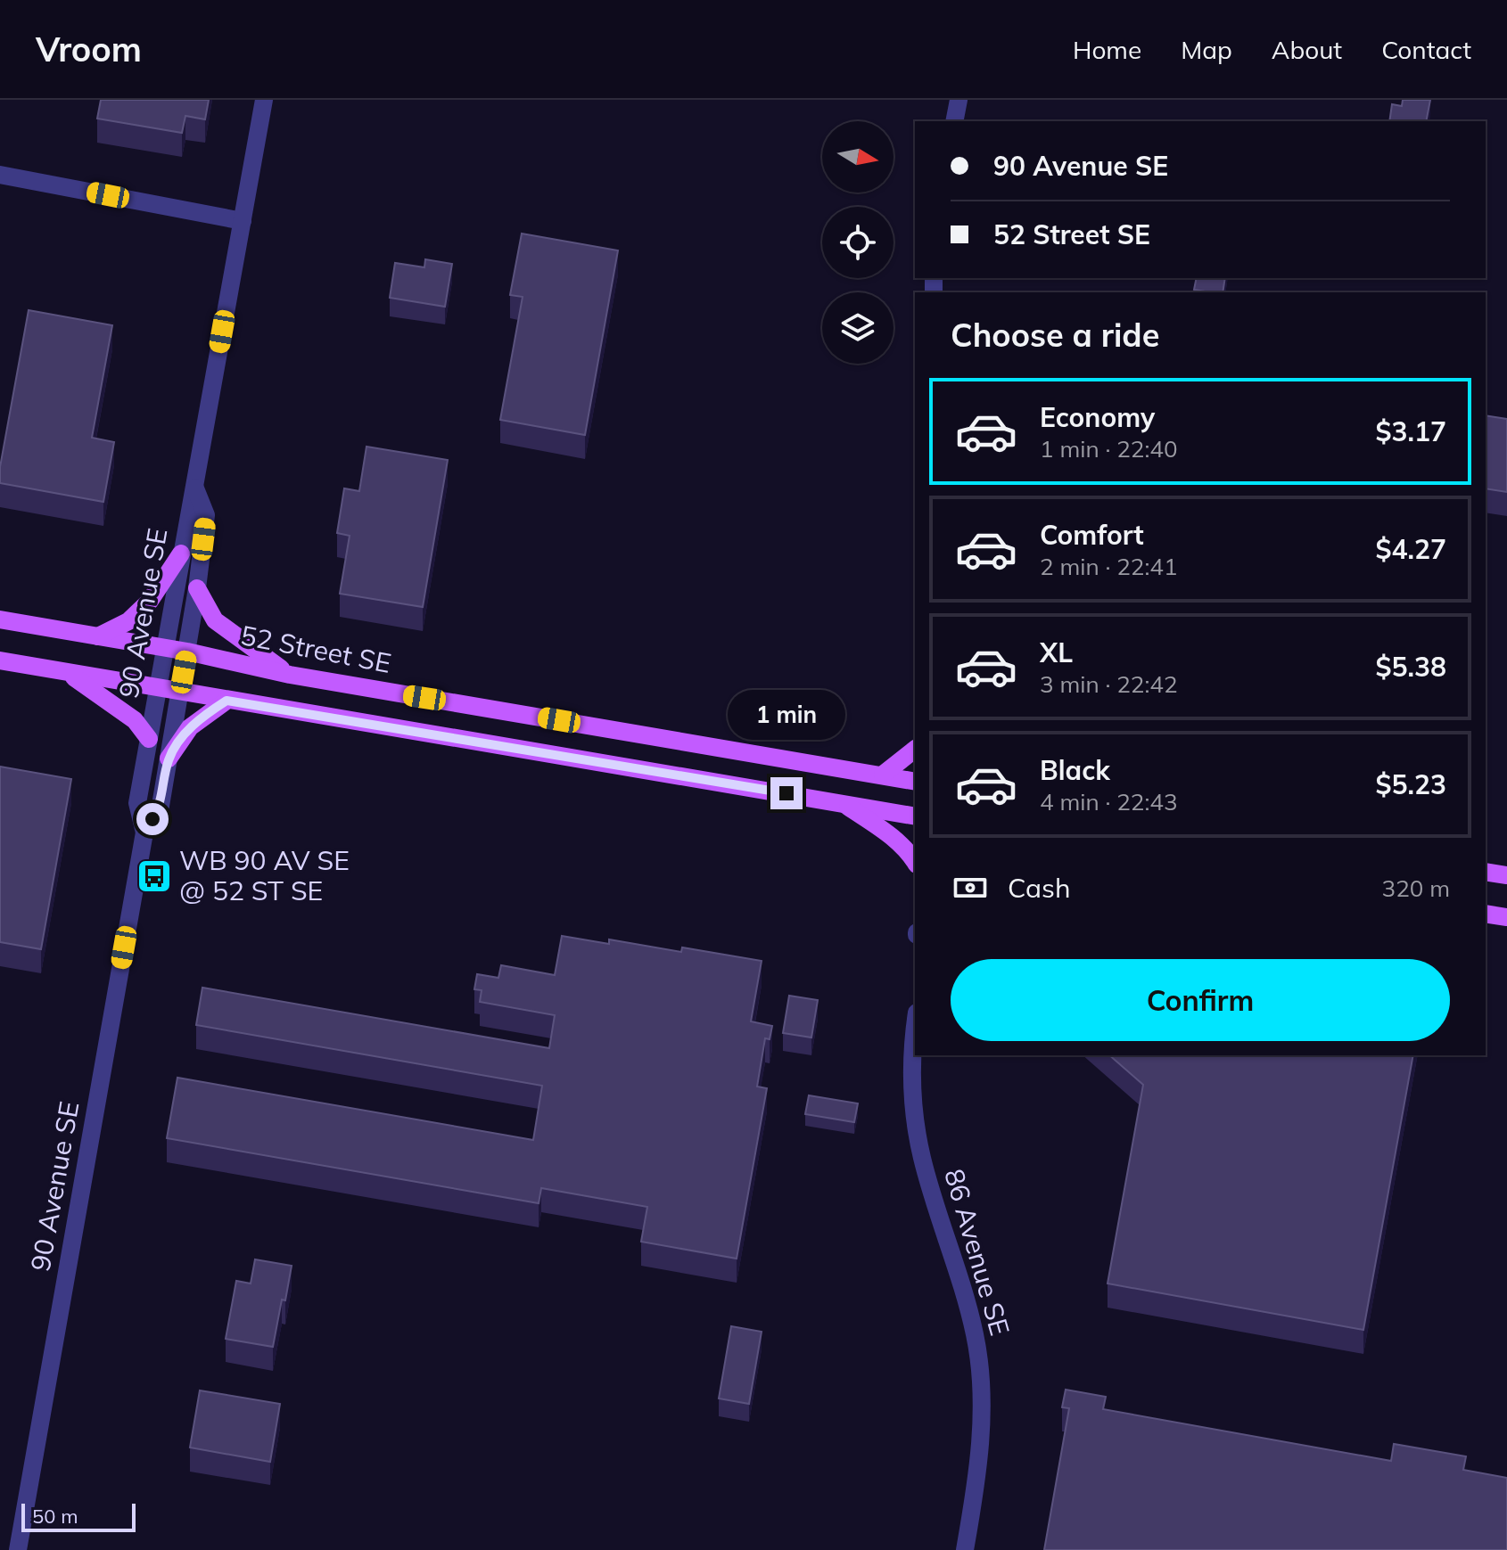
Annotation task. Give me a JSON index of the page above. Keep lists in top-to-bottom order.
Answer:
{
  "streets": {
    "main road": ["52 Street SE"],
    "street": ["90 Avenue SE", "86 Avenue SE"]
  },
  "crossings": [
    ["90 Avenue SE", "52 Street SE"]
  ],
  "places": {
    "bus stop": ["WB 90 AV SE @ 52 ST SE"]
  },
  "scale_bar": "50 m",
  "north": "right",
  "page": {
    "header": "Vroom",
    "nav": [
      "Home",
      "Map",
      "About",
      "Contact"
    ],
    "banner": ["90 Avenue SE", "52 Street SE"],
    "heading": "Choose a ride",
    "list": [
      {
        "name": "Economy",
        "note": "1 min · 22:40",
        "value": "$3.17"
      },
      {
        "name": "Comfort",
        "note": "2 min · 22:41",
        "value": "$4.27"
      },
      {
        "name": "XL",
        "note": "3 min · 22:42",
        "value": "$5.38"
      },
      {
        "name": "Black",
        "note": "4 min · 22:43",
        "value": "$5.23"
      }
    ],
    "bubble": "1 min",
    "pay": ["Cash", "320 m"],
    "buttons": "Confirm",
    "scale": "50 m"
  }
}
